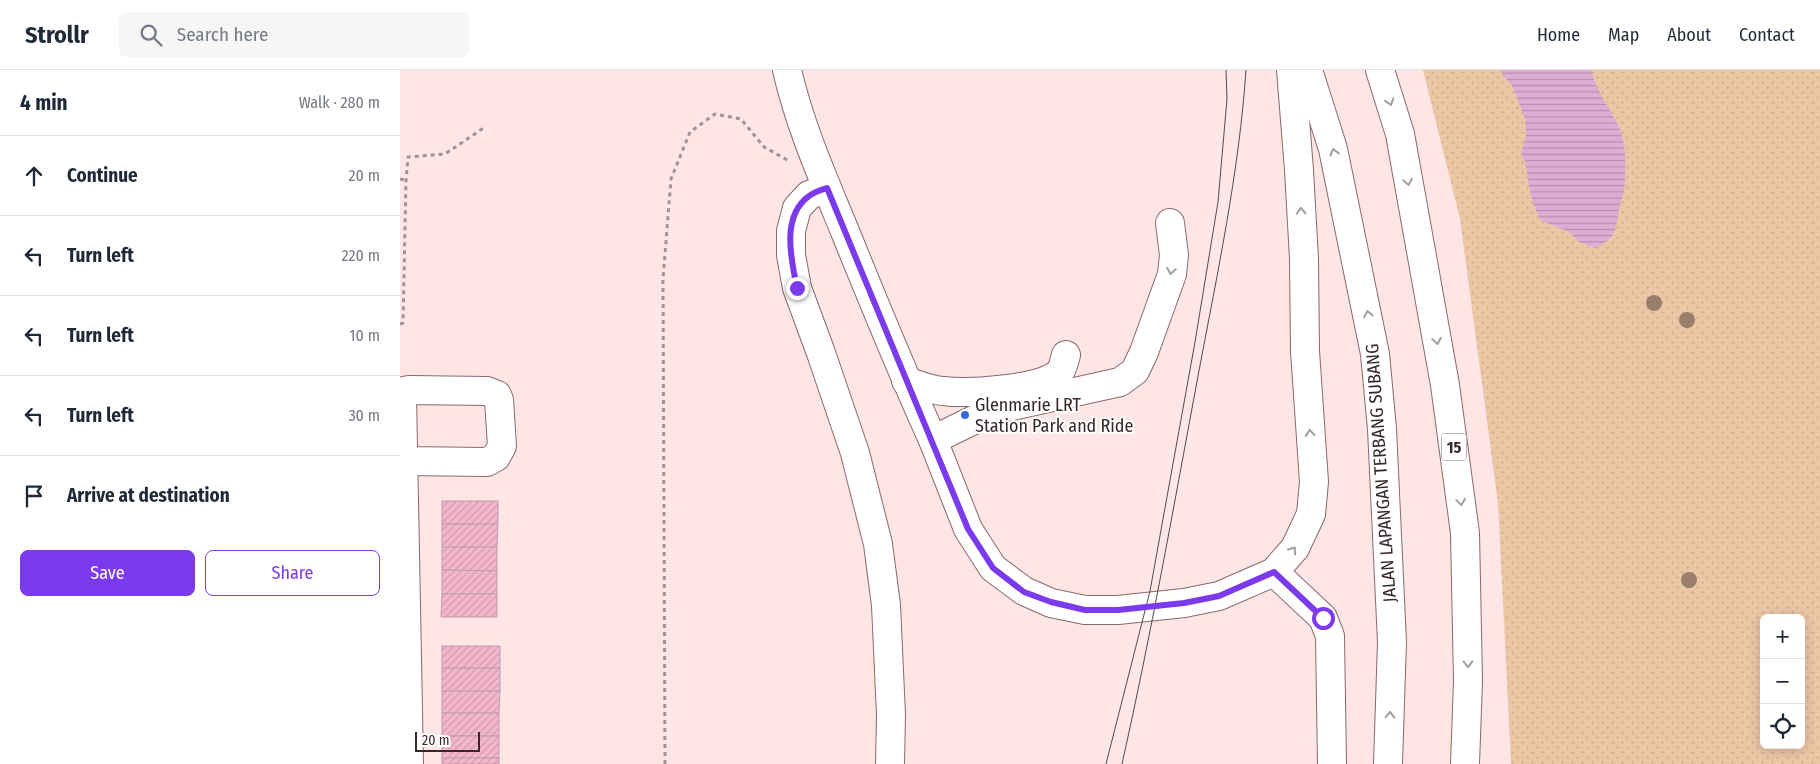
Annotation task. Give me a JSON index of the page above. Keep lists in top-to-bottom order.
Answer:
{
  "streets": {
    "main road": ["15", "JALAN LAPANGAN TERBANG SUBANG"]
  },
  "places": ["Glenmarie LRT Station Park and Ride"],
  "scale_bar": "20 m",
  "page": {
    "header": "Strollr",
    "search": "Search here",
    "nav": [
      "Home",
      "Map",
      "About",
      "Contact"
    ],
    "heading": ["4 min", "Walk · 280 m"],
    "list": [
      ["Continue", "20 m"],
      ["Turn left", "220 m"],
      ["Turn left", "10 m"],
      ["Turn left", "30 m"],
      "Arrive at destination"
    ],
    "buttons": ["Save", "Share"],
    "map_buttons": ["+", "−"],
    "scale": "20 m"
  }
}
